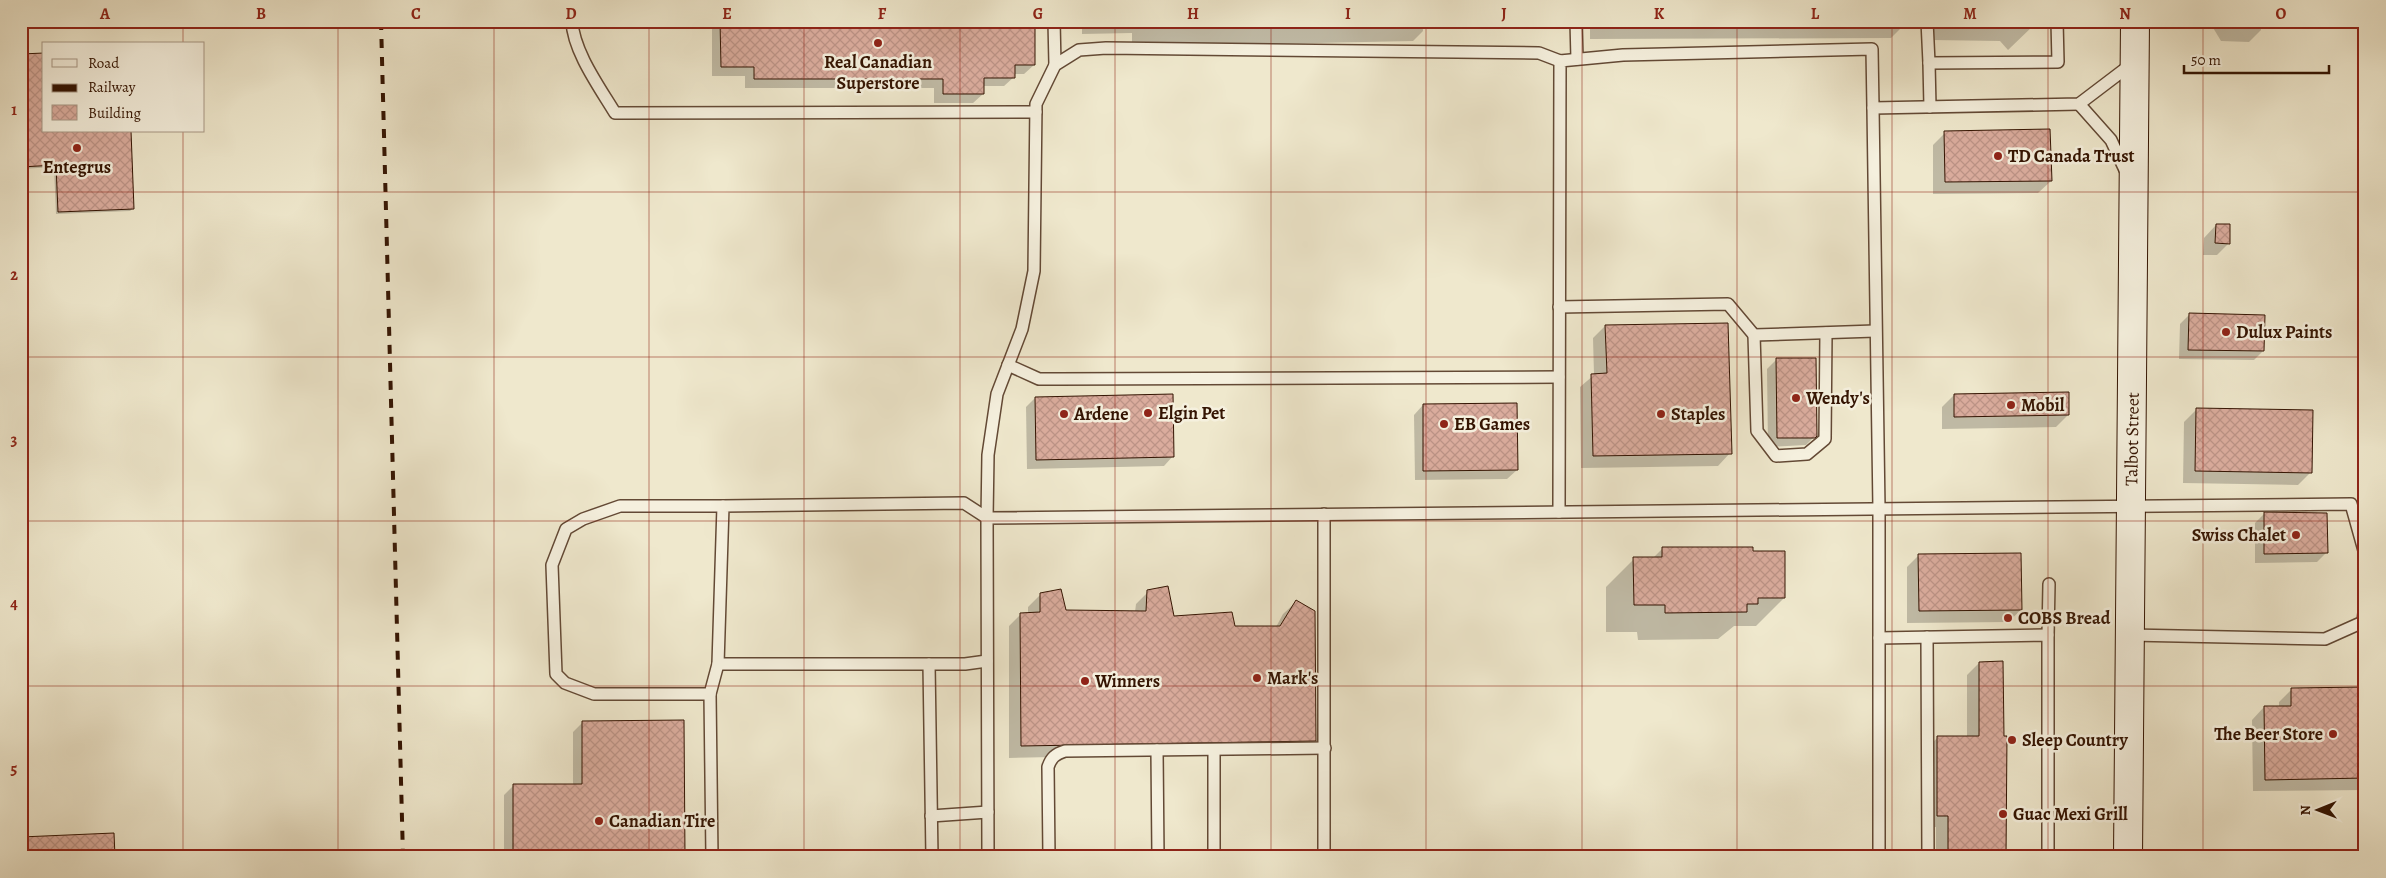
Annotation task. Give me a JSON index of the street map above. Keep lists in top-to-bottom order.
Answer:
{
  "streets": {
    "main road": ["Talbot Street"]
  },
  "places": [
    "Real Canadian Superstore",
    "Entegrus",
    "TD Canada Trust",
    "Dulux Paints",
    "Wendy's",
    "Mobil",
    "Elgin Pet",
    "Ardene",
    "Staples",
    "EB Games",
    "Swiss Chalet",
    "COBS Bread",
    "Mark's",
    "Winners",
    "The Beer Store",
    "Sleep Country",
    "Guac Mexi Grill",
    "Canadian Tire"
  ],
  "legend": ["Road", "Railway", "Building"],
  "scale_bar": "50 m",
  "north": "left",
  "grid": {
    "columns": [
      "A",
      "B",
      "C",
      "D",
      "E",
      "F",
      "G",
      "H",
      "I",
      "J",
      "K",
      "L",
      "M",
      "N",
      "O"
    ],
    "rows": [
      "1",
      "2",
      "3",
      "4",
      "5"
    ]
  }
}
